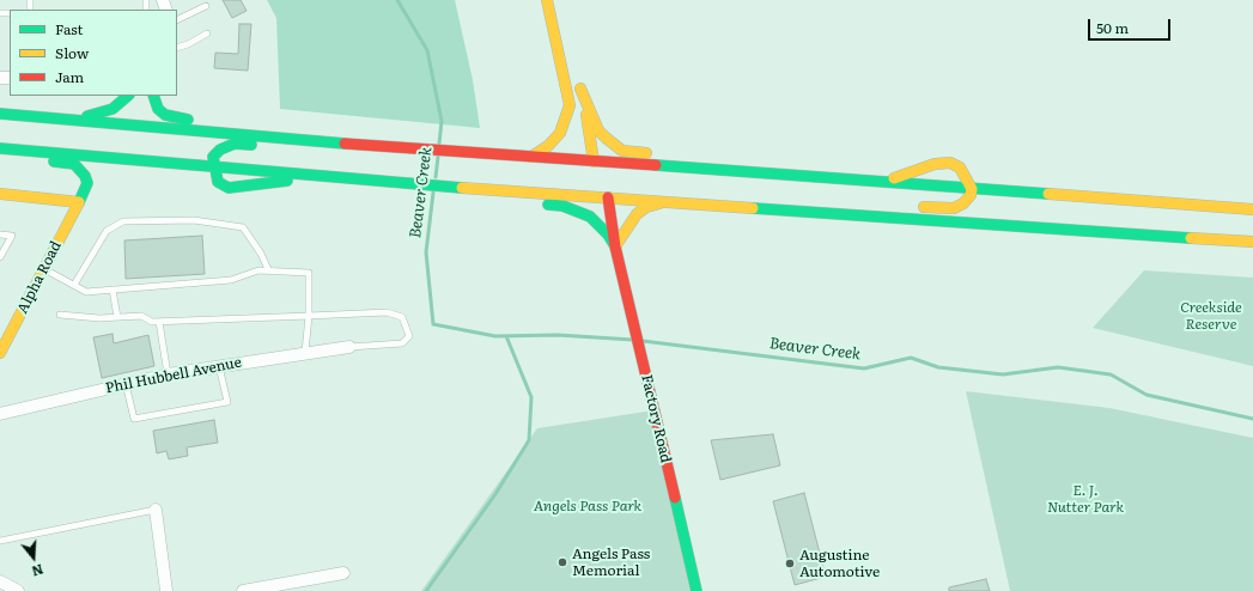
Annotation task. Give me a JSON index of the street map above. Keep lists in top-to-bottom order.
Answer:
{
  "streets": {
    "main road": ["Alpha Road", "Factory Road"],
    "street": ["Phil Hubbell Avenue"]
  },
  "water": ["Beaver Creek"],
  "parks": ["Creekside Reserve", "E. J. Nutter Park", "Angels Pass Park"],
  "places": ["Angels Pass Memorial", "Augustine Automotive"],
  "legend": ["Fast", "Slow", "Jam"],
  "scale_bar": "50 m",
  "north": "bottom"
}
